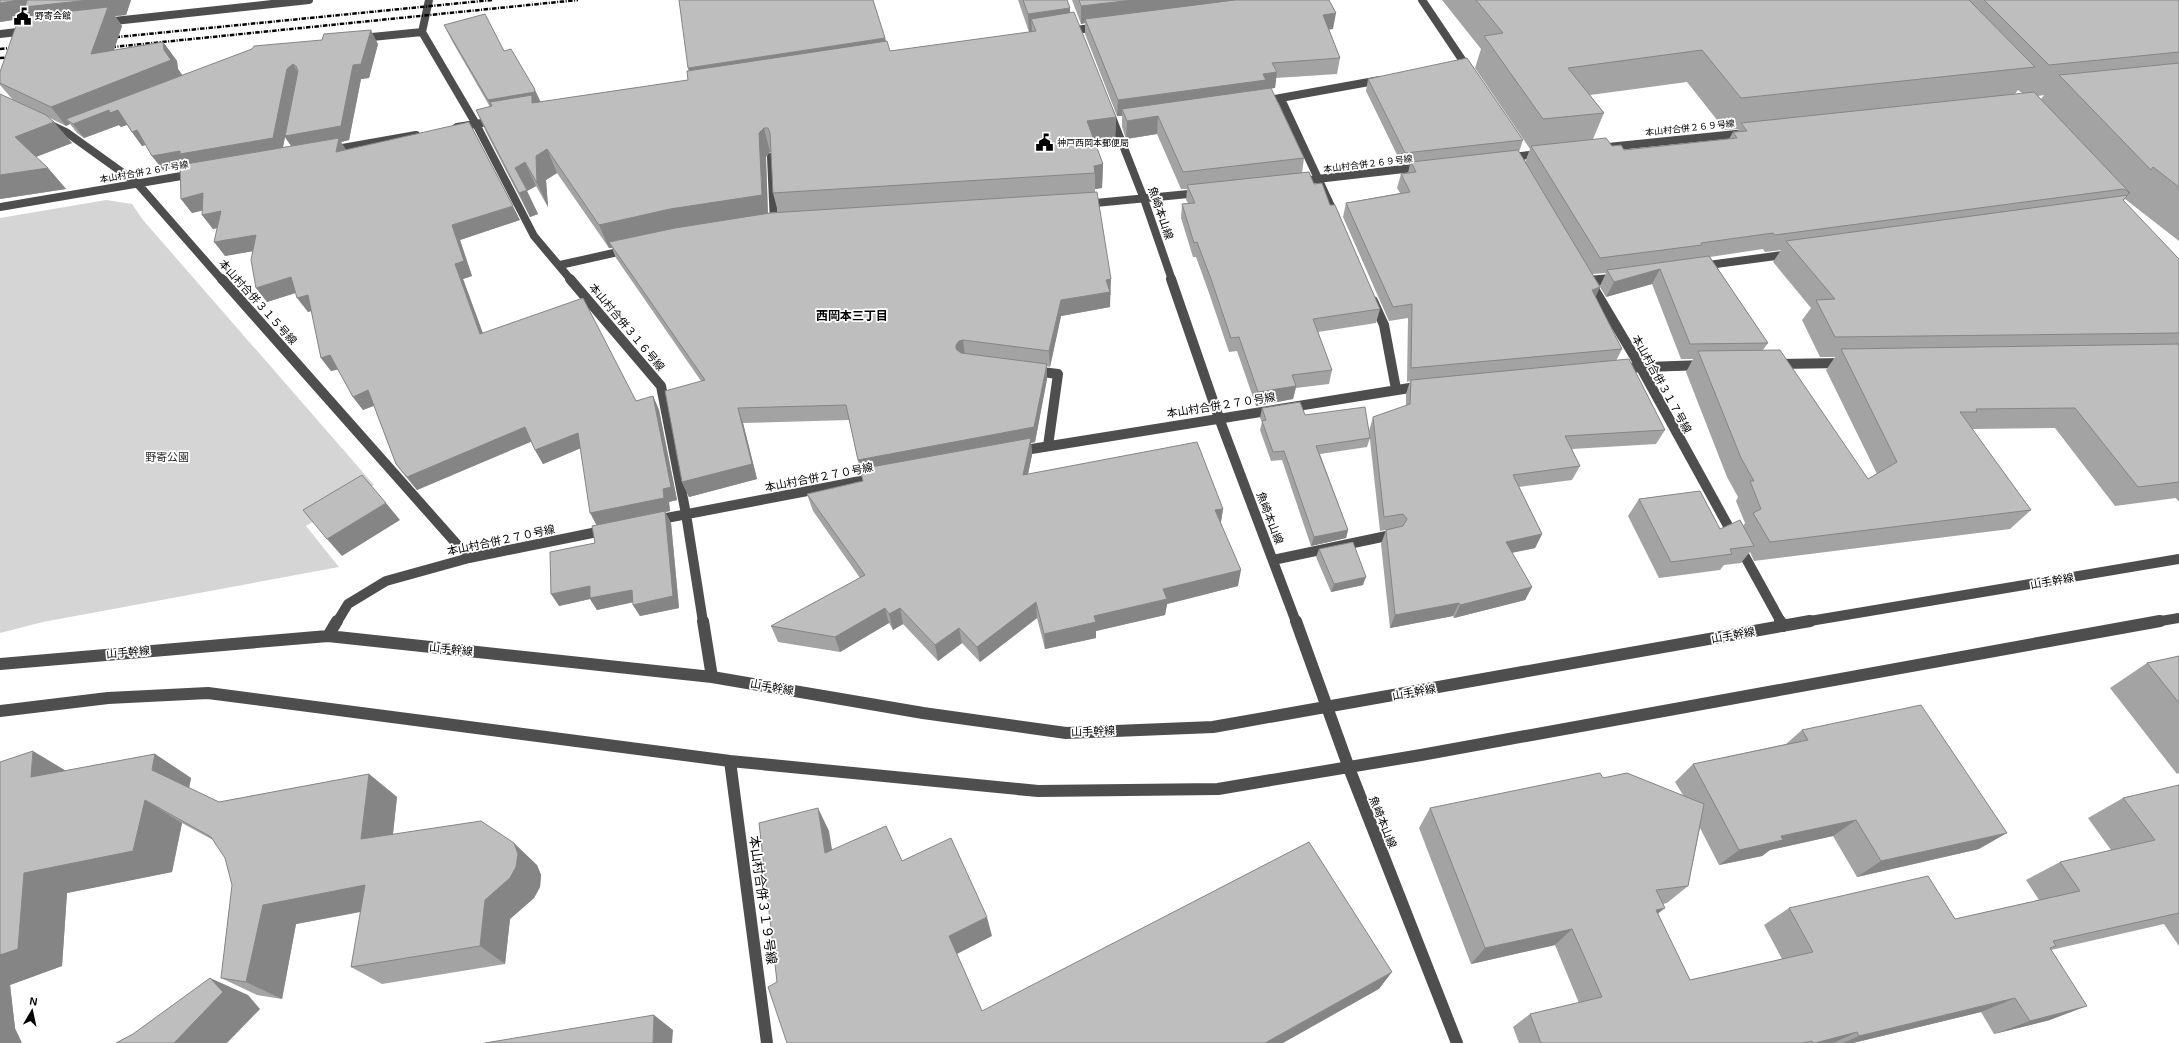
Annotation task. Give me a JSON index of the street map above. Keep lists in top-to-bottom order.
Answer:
{
  "streets": {
    "street": [
      "本山村合併２６９号線",
      "本山村合併２６７号線",
      "魚崎本山線",
      "本山村合併３１５号線",
      "本山村合併３１６号線",
      "本山村合併３１７号線",
      "本山村合併２７０号線",
      "山手幹線",
      "本山村合併３１９号線"
    ]
  },
  "crossings": [
    ["本山村合併２６７号線", "本山村合併３１５号線"],
    ["魚崎本山線", "本山村合併２７０号線"],
    ["魚崎本山線", "山手幹線"],
    ["本山村合併３１５号線", "本山村合併２７０号線"],
    ["本山村合併３１６号線", "本山村合併２７０号線"],
    ["本山村合併３１６号線", "山手幹線"],
    ["本山村合併３１７号線", "山手幹線"],
    ["本山村合併２７０号線", "山手幹線"]
  ],
  "districts": ["西岡本三丁目"],
  "parks": ["野寄公園"],
  "places": {
    "public building": ["野寄会館", "神戸西岡本郵便局"]
  },
  "north": "top"
}
